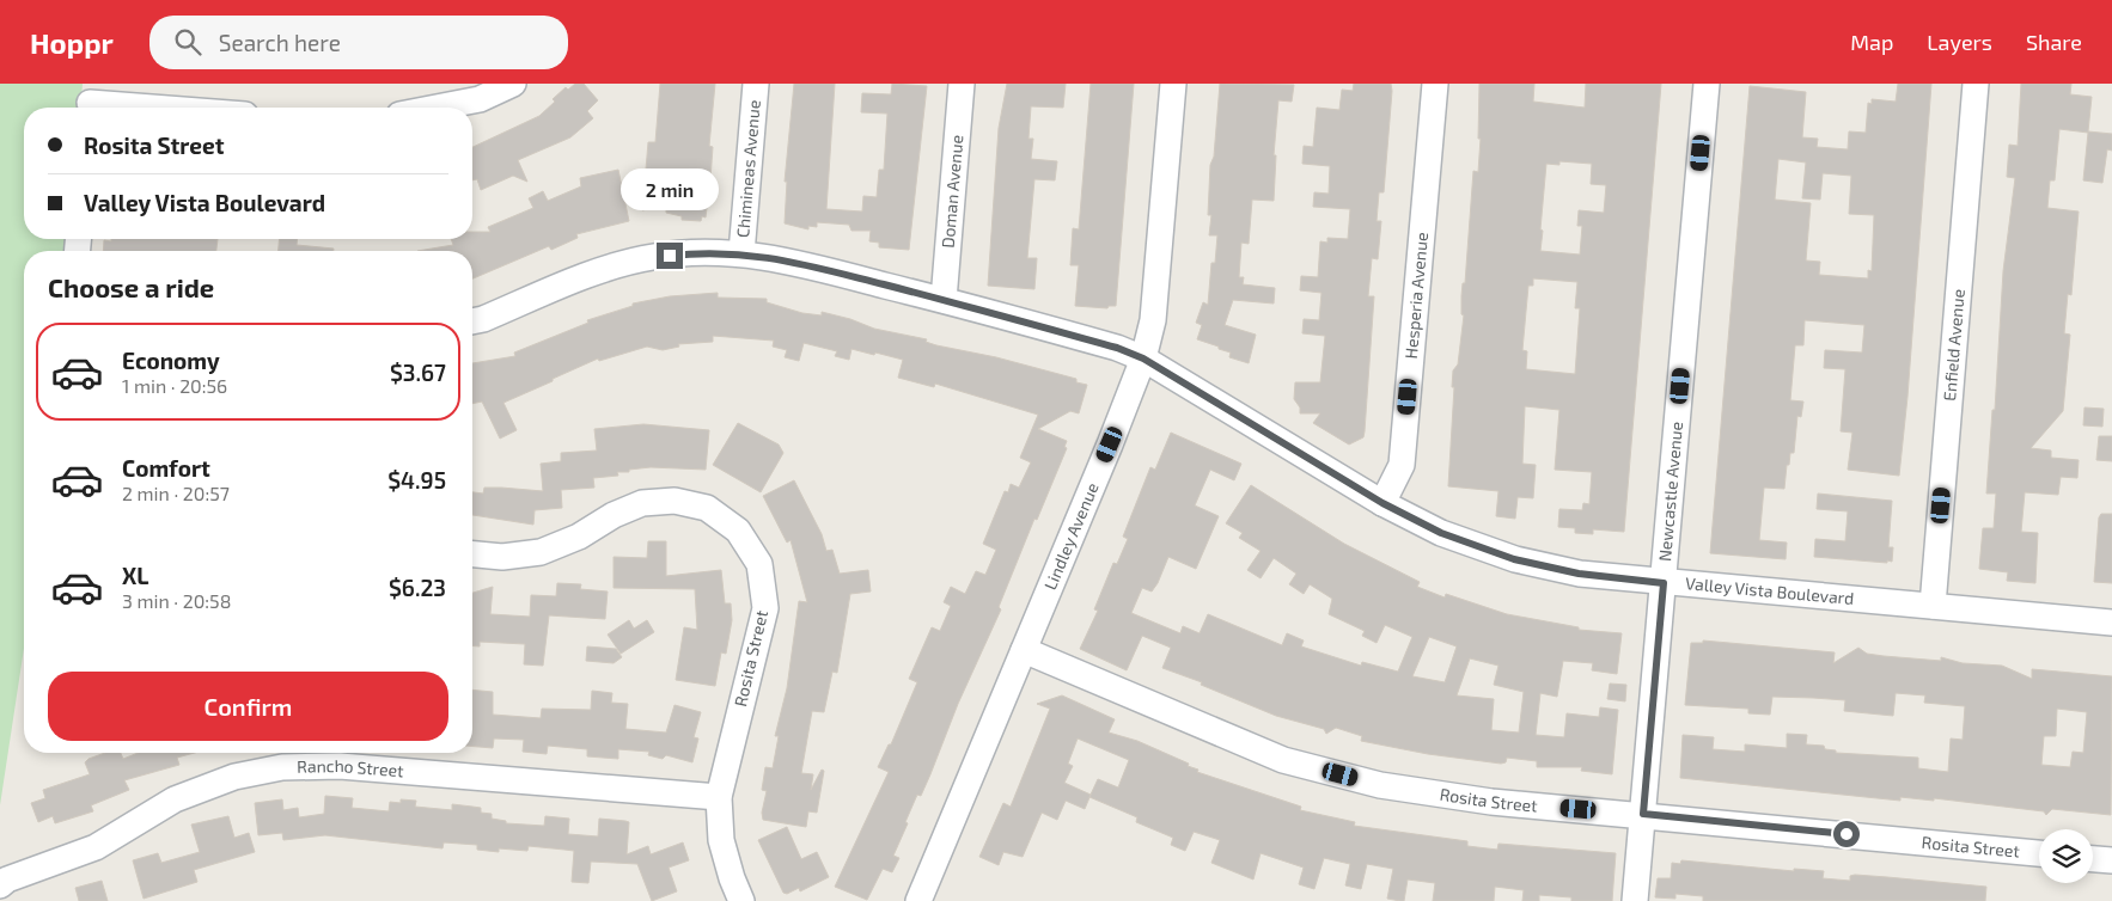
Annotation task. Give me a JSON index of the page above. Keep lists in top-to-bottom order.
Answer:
{
  "streets": {
    "street": [
      "Chimineas Avenue",
      "Doman Avenue",
      "Hesperia Avenue",
      "Enfield Avenue",
      "Newcastle Avenue",
      "Lindley Avenue",
      "Valley Vista Boulevard",
      "Rosita Street",
      "Rancho Street"
    ]
  },
  "crossings": [
    ["Chimineas Avenue", "Valley Vista Boulevard"],
    ["Doman Avenue", "Valley Vista Boulevard"],
    ["Hesperia Avenue", "Valley Vista Boulevard"],
    ["Enfield Avenue", "Valley Vista Boulevard"],
    ["Newcastle Avenue", "Valley Vista Boulevard"],
    ["Newcastle Avenue", "Rosita Street"],
    ["Lindley Avenue", "Valley Vista Boulevard"],
    ["Lindley Avenue", "Rosita Street"],
    ["Rosita Street", "Rancho Street"]
  ],
  "page": {
    "header": "Hoppr",
    "search": "Search here",
    "nav": ["Map", "Layers", "Share"],
    "banner": ["Rosita Street", "Valley Vista Boulevard"],
    "bubble": "2 min",
    "heading": "Choose a ride",
    "list": [
      {
        "name": "Economy",
        "note": "1 min · 20:56",
        "value": "$3.67"
      },
      {
        "name": "Comfort",
        "note": "2 min · 20:57",
        "value": "$4.95"
      },
      {
        "name": "XL",
        "note": "3 min · 20:58",
        "value": "$6.23"
      }
    ],
    "buttons": "Confirm"
  }
}
